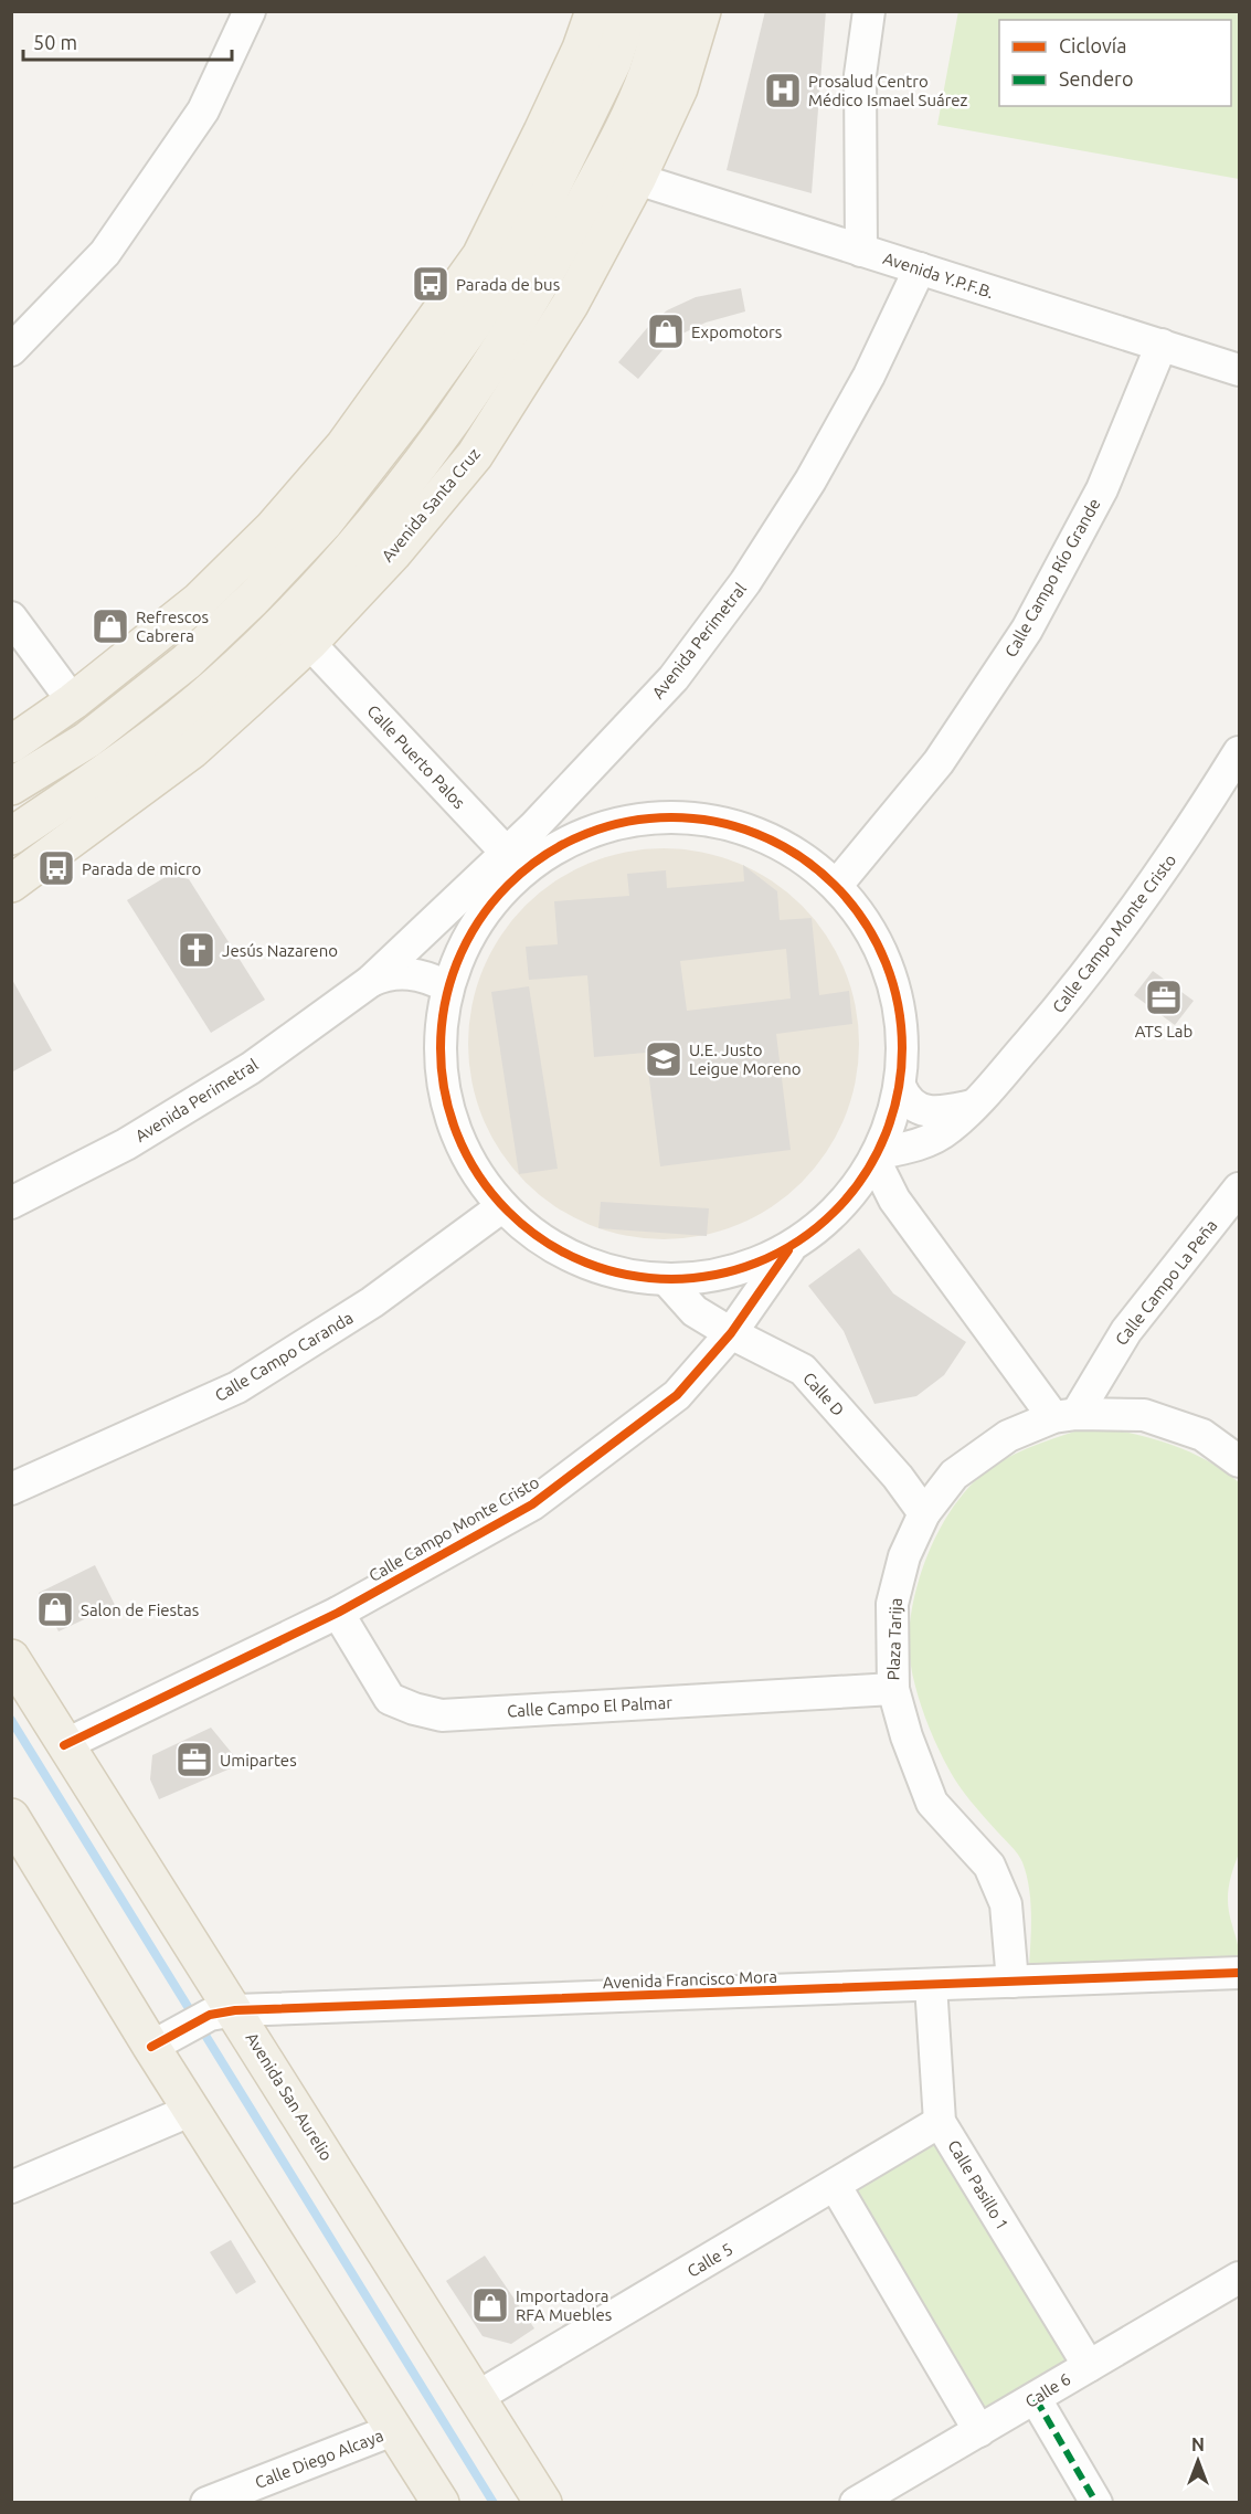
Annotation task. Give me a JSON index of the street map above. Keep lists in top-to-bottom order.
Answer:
{
  "streets": {
    "main road": ["Avenida Santa Cruz", "Avenida San Aurelio"],
    "street": [
      "Avenida Y.P.F.B.",
      "Calle Campo Río Grande",
      "Avenida Perimetral",
      "Calle Puerto Palos",
      "Calle Campo Monte Cristo",
      "Calle Campo La Peña",
      "Calle Campo Caranda",
      "Calle D",
      "Plaza Tarija",
      "Calle Campo El Palmar",
      "Avenida Francisco Mora",
      "Calle Pasillo 1",
      "Calle 5",
      "Calle 6",
      "Calle Diego Alcaya"
    ]
  },
  "crossings": [
    ["Avenida Y.P.F.B.", "Avenida Santa Cruz"],
    ["Avenida Y.P.F.B.", "Calle Campo Río Grande"],
    ["Avenida Y.P.F.B.", "Avenida Perimetral"],
    ["Avenida Santa Cruz", "Calle Puerto Palos"],
    ["Avenida Perimetral", "Calle Puerto Palos"],
    ["Calle Campo Monte Cristo", "Calle D"],
    ["Calle Campo Monte Cristo", "Calle Campo El Palmar"],
    ["Calle Campo Monte Cristo", "Avenida San Aurelio"],
    ["Calle Campo La Peña", "Plaza Tarija"],
    ["Calle D", "Plaza Tarija"],
    ["Plaza Tarija", "Calle Campo El Palmar"],
    ["Plaza Tarija", "Avenida Francisco Mora"],
    ["Avenida Francisco Mora", "Avenida San Aurelio"],
    ["Avenida Francisco Mora", "Calle Pasillo 1"],
    ["Avenida San Aurelio", "Calle 5"],
    ["Calle Pasillo 1", "Calle 5"],
    ["Calle Pasillo 1", "Calle 6"]
  ],
  "places": {
    "hospital": ["Prosalud Centro Médico Ismael Suárez"],
    "bus stop": ["Parada de bus", "Parada de micro"],
    "shop": [
      "Expomotors",
      "Refrescos Cabrera",
      "Salon de Fiestas",
      "Importadora RFA Muebles"
    ],
    "church": ["Jesús Nazareno"],
    "office": ["ATS Lab", "Umipartes"],
    "school or university": ["U.E. Justo Leigue Moreno"]
  },
  "legend": ["Ciclovía", "Sendero"],
  "scale_bar": "50 m",
  "north": "top"
}
